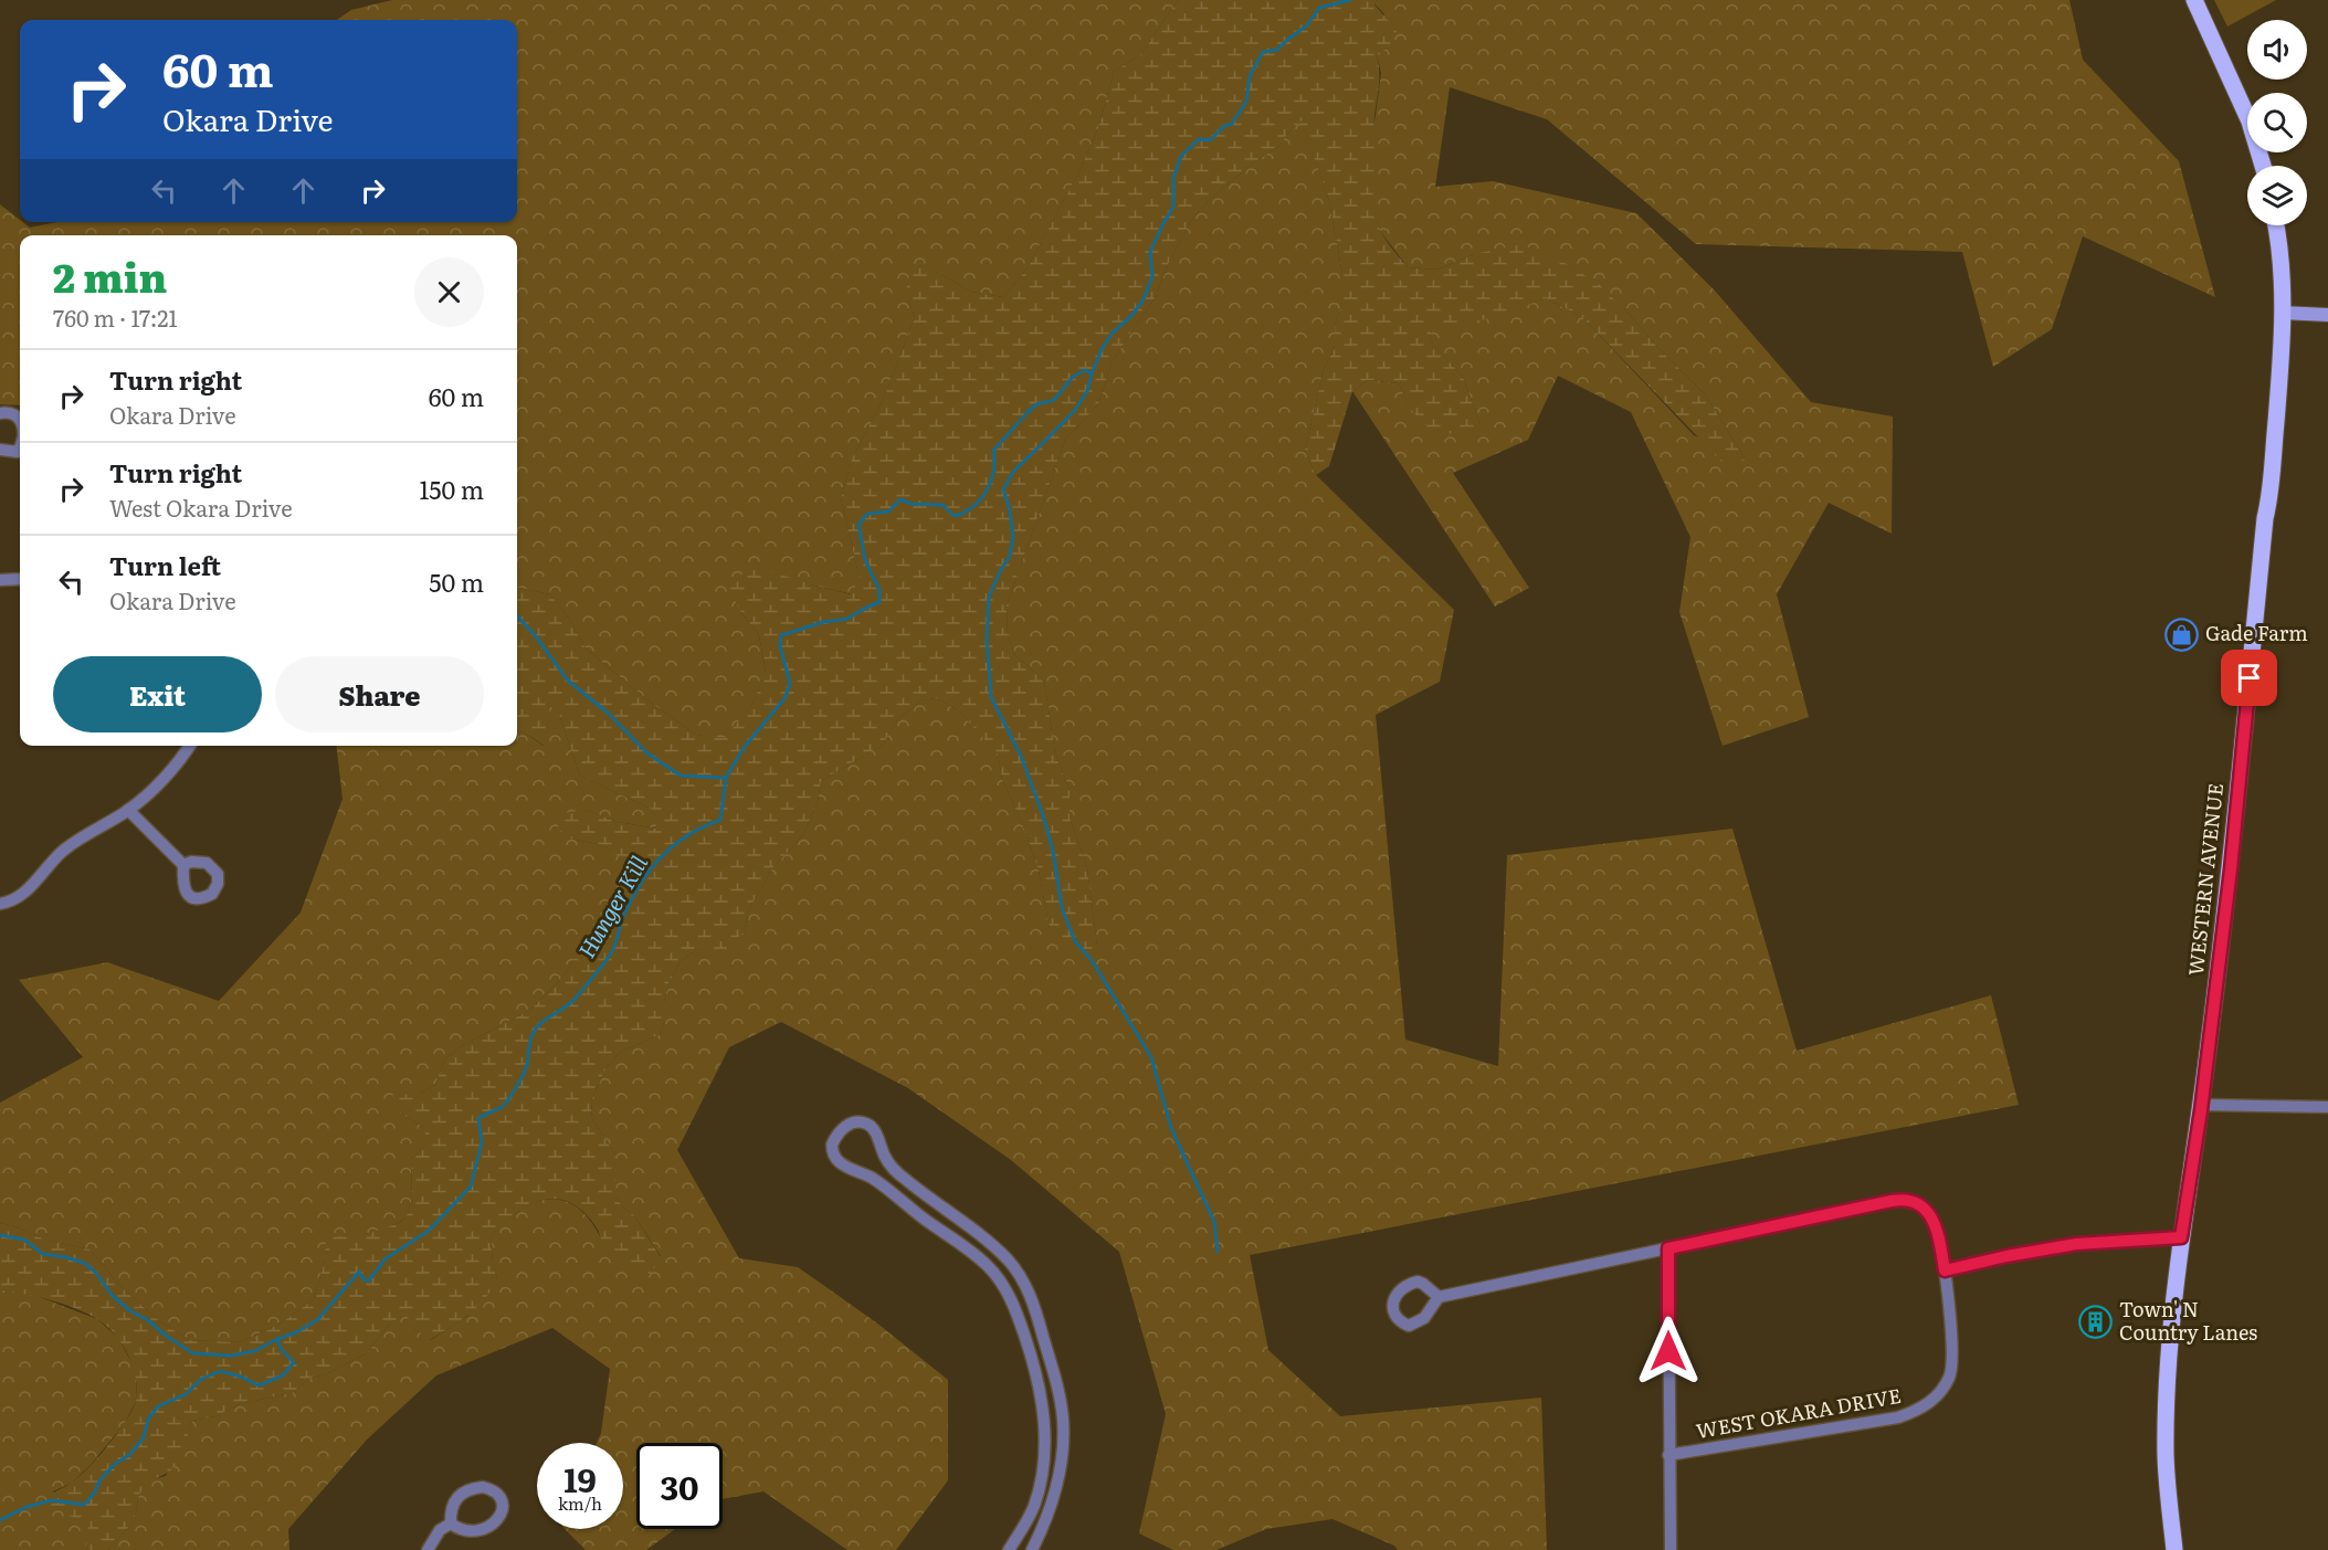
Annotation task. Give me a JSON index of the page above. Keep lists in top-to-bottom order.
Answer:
{
  "streets": {
    "main road": ["WESTERN AVENUE"],
    "street": ["WEST OKARA DRIVE"]
  },
  "water": ["Hunger Kill"],
  "places": {
    "shop": ["Gade Farm"],
    "building": ["Town' N Country Lanes"]
  },
  "page": {
    "turn": ["60 m", "Okara Drive"],
    "heading": ["2 min", "760 m · 17:21"],
    "list": [
      {
        "name": "Turn right",
        "note": "Okara Drive",
        "value": "60 m"
      },
      {
        "name": "Turn right",
        "note": "West Okara Drive",
        "value": "150 m"
      },
      {
        "name": "Turn left",
        "note": "Okara Drive",
        "value": "50 m"
      }
    ],
    "buttons": ["Exit", "Share"],
    "speed": "19 km/h",
    "limit": "30"
  }
}
